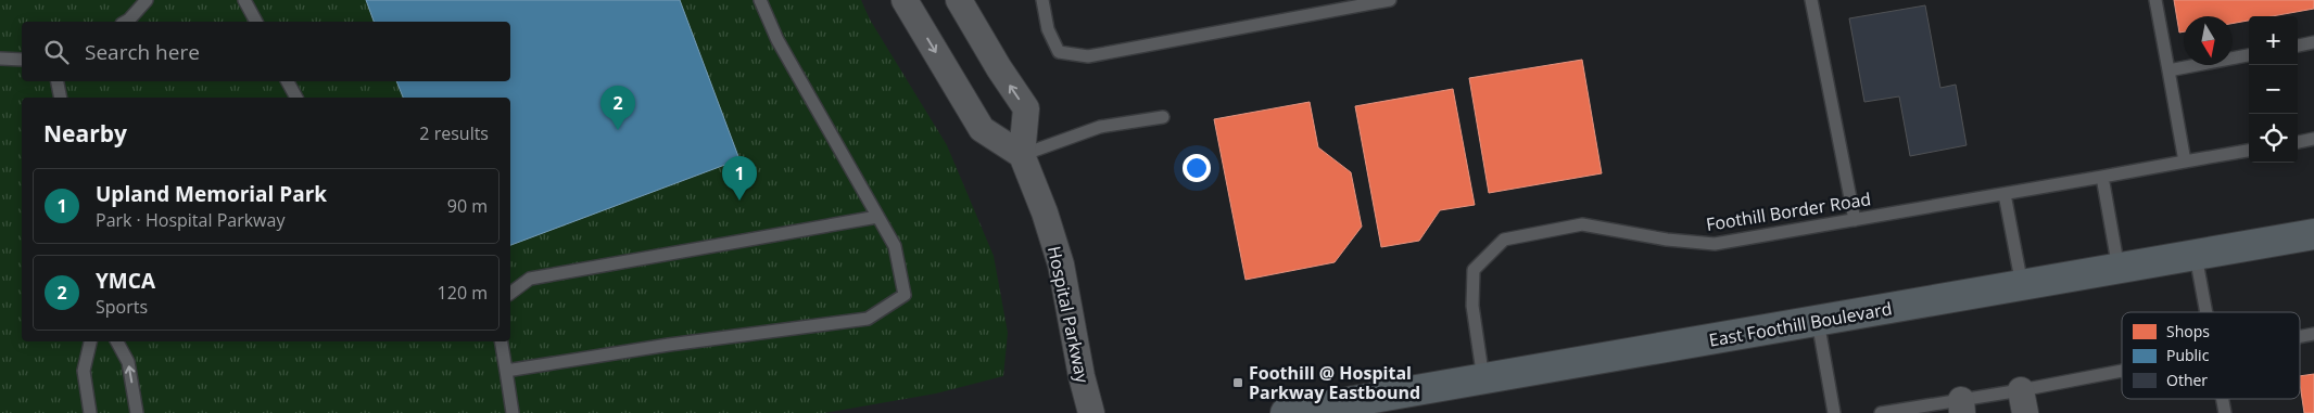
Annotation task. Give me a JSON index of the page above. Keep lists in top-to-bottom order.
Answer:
{
  "streets": {
    "main road": ["East Foothill Boulevard"],
    "street": ["Hospital Parkway"],
    "lane": ["Foothill Border Road"]
  },
  "crossings": [
    ["Foothill Border Road", "East Foothill Boulevard"]
  ],
  "places": {
    "transit": ["Foothill @ Hospital Parkway Eastbound"]
  },
  "legend": ["Shops", "Public", "Other"],
  "north": "bottom",
  "page": {
    "map_buttons": ["+", "−"],
    "search": "Search here",
    "pins": ["2", "1"],
    "heading": ["Nearby", "2 results"],
    "list": [
      {
        "mark": "1",
        "name": "Upland Memorial Park",
        "note": "Park · Hospital Parkway",
        "value": "90 m"
      },
      {
        "mark": "2",
        "name": "YMCA",
        "note": "Sports",
        "value": "120 m"
      }
    ]
  }
}
